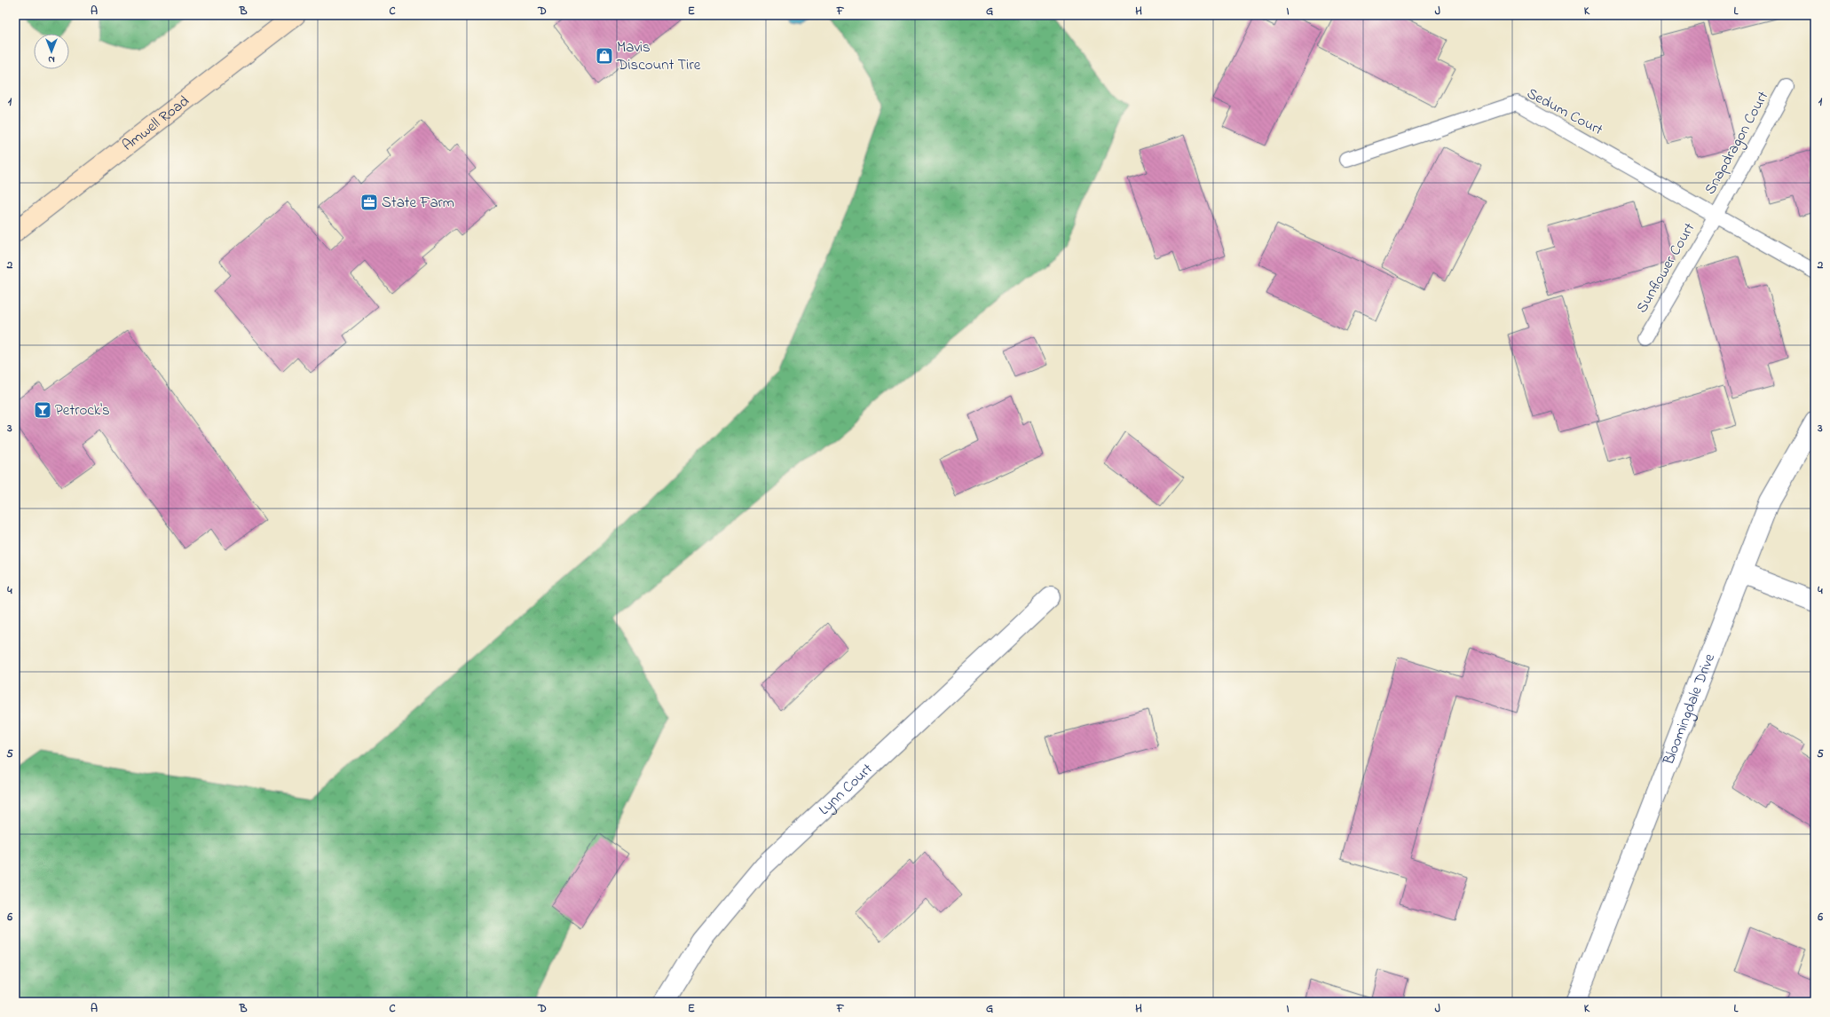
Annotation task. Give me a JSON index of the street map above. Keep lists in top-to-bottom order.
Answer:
{
  "streets": {
    "main road": ["Amwell Road"],
    "street": ["Bloomingdale Drive", "Lynn Court"],
    "lane": ["Sedum Court", "Snapdragon Court", "Sunflower Court"]
  },
  "crossings": [
    ["Sedum Court", "Snapdragon Court"],
    ["Sedum Court", "Sunflower Court"],
    ["Snapdragon Court", "Sunflower Court"]
  ],
  "places": {
    "shop": ["Mavis Discount Tire"],
    "office": ["State Farm"],
    "bar": ["Petrock's"]
  },
  "north": "bottom",
  "grid": {
    "columns": [
      "A",
      "B",
      "C",
      "D",
      "E",
      "F",
      "G",
      "H",
      "I",
      "J",
      "K",
      "L"
    ],
    "rows": [
      "1",
      "2",
      "3",
      "4",
      "5",
      "6"
    ]
  }
}
